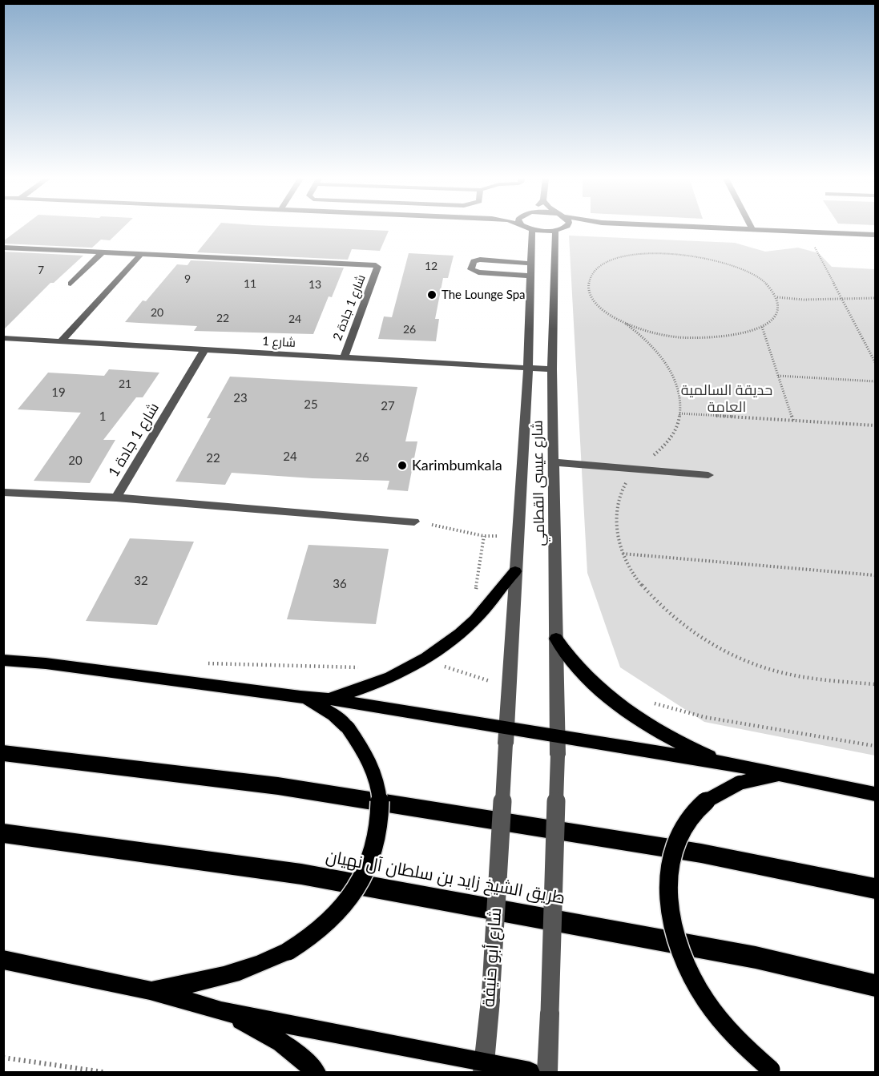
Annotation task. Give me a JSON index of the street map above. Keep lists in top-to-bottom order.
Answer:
{
  "streets": {
    "highway": ["طريق الشيخ زايد بن سلطان آل نهيان"],
    "street": [
      "شارع 1 جادة 2",
      "شارع 1",
      "شارع 1 جادة 1",
      "شارع عيسى القطامي",
      "شارع أبو حنيفة"
    ]
  },
  "crossings": [
    ["شارع 1 جادة 2", "شارع 1"],
    ["شارع 1", "شارع 1 جادة 1"],
    ["شارع 1", "شارع عيسى القطامي"],
    ["شارع عيسى القطامي", "شارع أبو حنيفة"]
  ],
  "parks": ["حديقة السالمية العامة"],
  "places": ["The Lounge Spa", "Karimbumkala"],
  "house_numbers": [
    "12",
    "7",
    "9",
    "11",
    "13",
    "20",
    "22",
    "24",
    "26",
    "21",
    "19",
    "23",
    "25",
    "27",
    "1",
    "24",
    "26",
    "22",
    "20",
    "32",
    "36"
  ]
}
